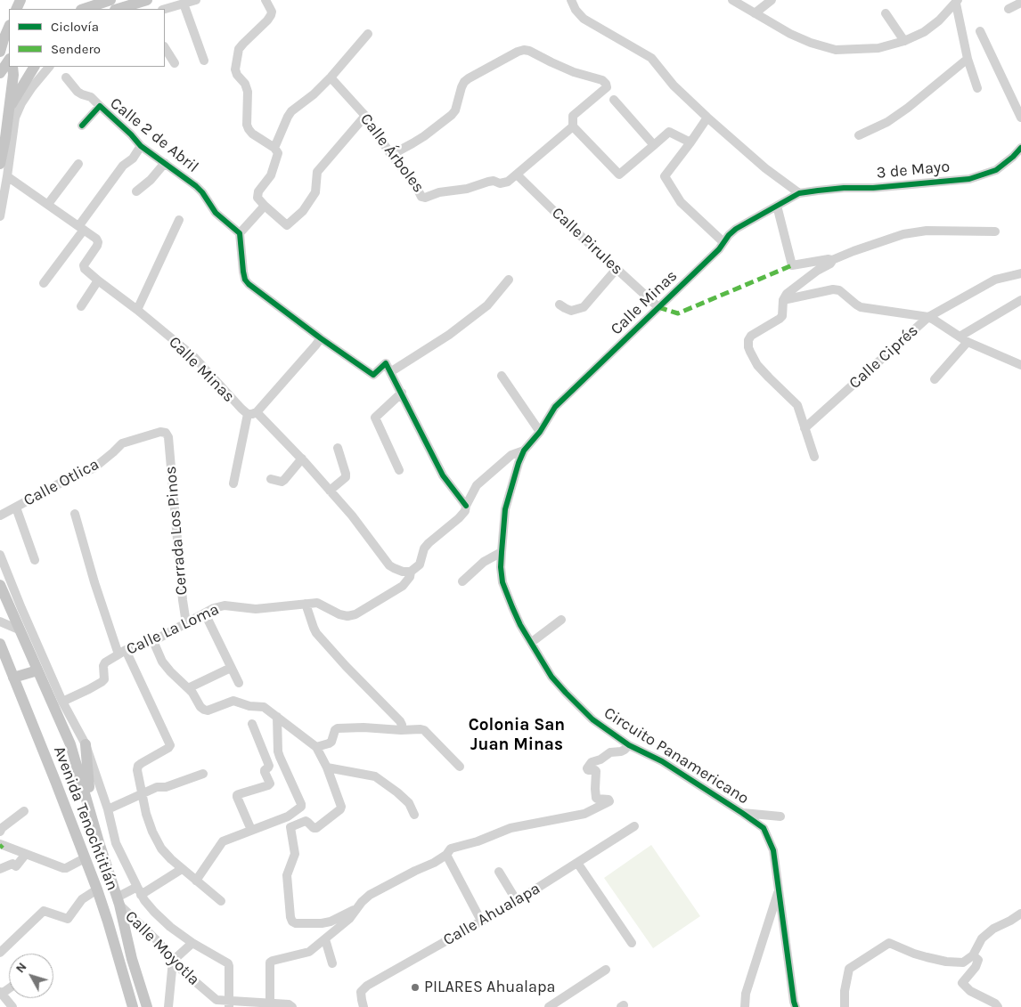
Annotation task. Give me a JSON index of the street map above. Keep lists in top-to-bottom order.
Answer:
{
  "streets": {
    "main road": ["Avenida Tenochtitlán"],
    "street": [
      "Calle 2 de Abril",
      "Calle Árboles",
      "3 de Mayo",
      "Calle Pirules",
      "Calle Minas",
      "Calle Ciprés",
      "Calle Otlica",
      "Cerrada Los Pinos",
      "Calle La Loma",
      "Circuito Panamericano",
      "Calle Ahualapa",
      "Calle Moyotla"
    ]
  },
  "crossings": [
    ["Calle Árboles", "Calle Pirules"],
    ["3 de Mayo", "Calle Minas"],
    ["Calle Pirules", "Calle Minas"],
    ["Calle Minas", "Calle La Loma"],
    ["Calle Minas", "Circuito Panamericano"],
    ["Calle Otlica", "Cerrada Los Pinos"],
    ["Cerrada Los Pinos", "Calle La Loma"],
    ["Calle La Loma", "Circuito Panamericano"]
  ],
  "districts": ["Colonia San Juan Minas"],
  "places": ["PILARES Ahualapa"],
  "legend": ["Ciclovía", "Sendero"],
  "north": "top left"
}
